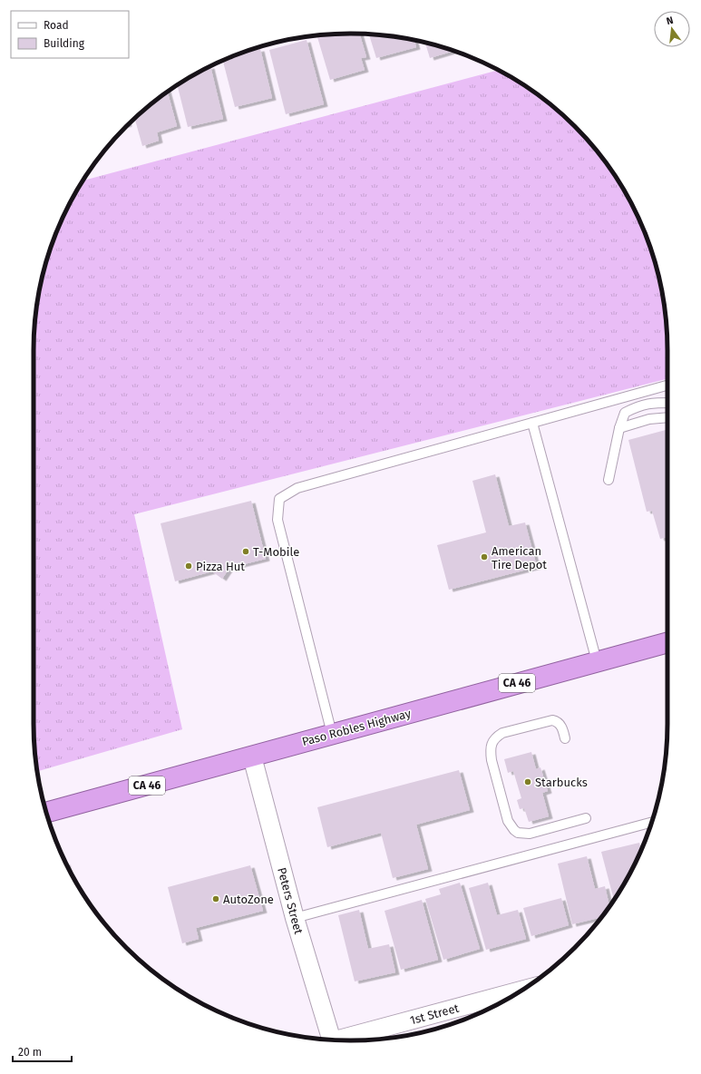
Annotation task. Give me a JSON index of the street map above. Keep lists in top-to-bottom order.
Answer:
{
  "streets": {
    "highway": ["CA 46", "Paso Robles Highway"],
    "street": ["Peters Street", "1st Street"]
  },
  "crossings": [
    ["Paso Robles Highway", "Peters Street"]
  ],
  "places": [
    "T-Mobile",
    "American Tire Depot",
    "Pizza Hut",
    "Starbucks",
    "AutoZone"
  ],
  "legend": ["Road", "Building"],
  "scale_bar": "20 m",
  "north": "top"
}
